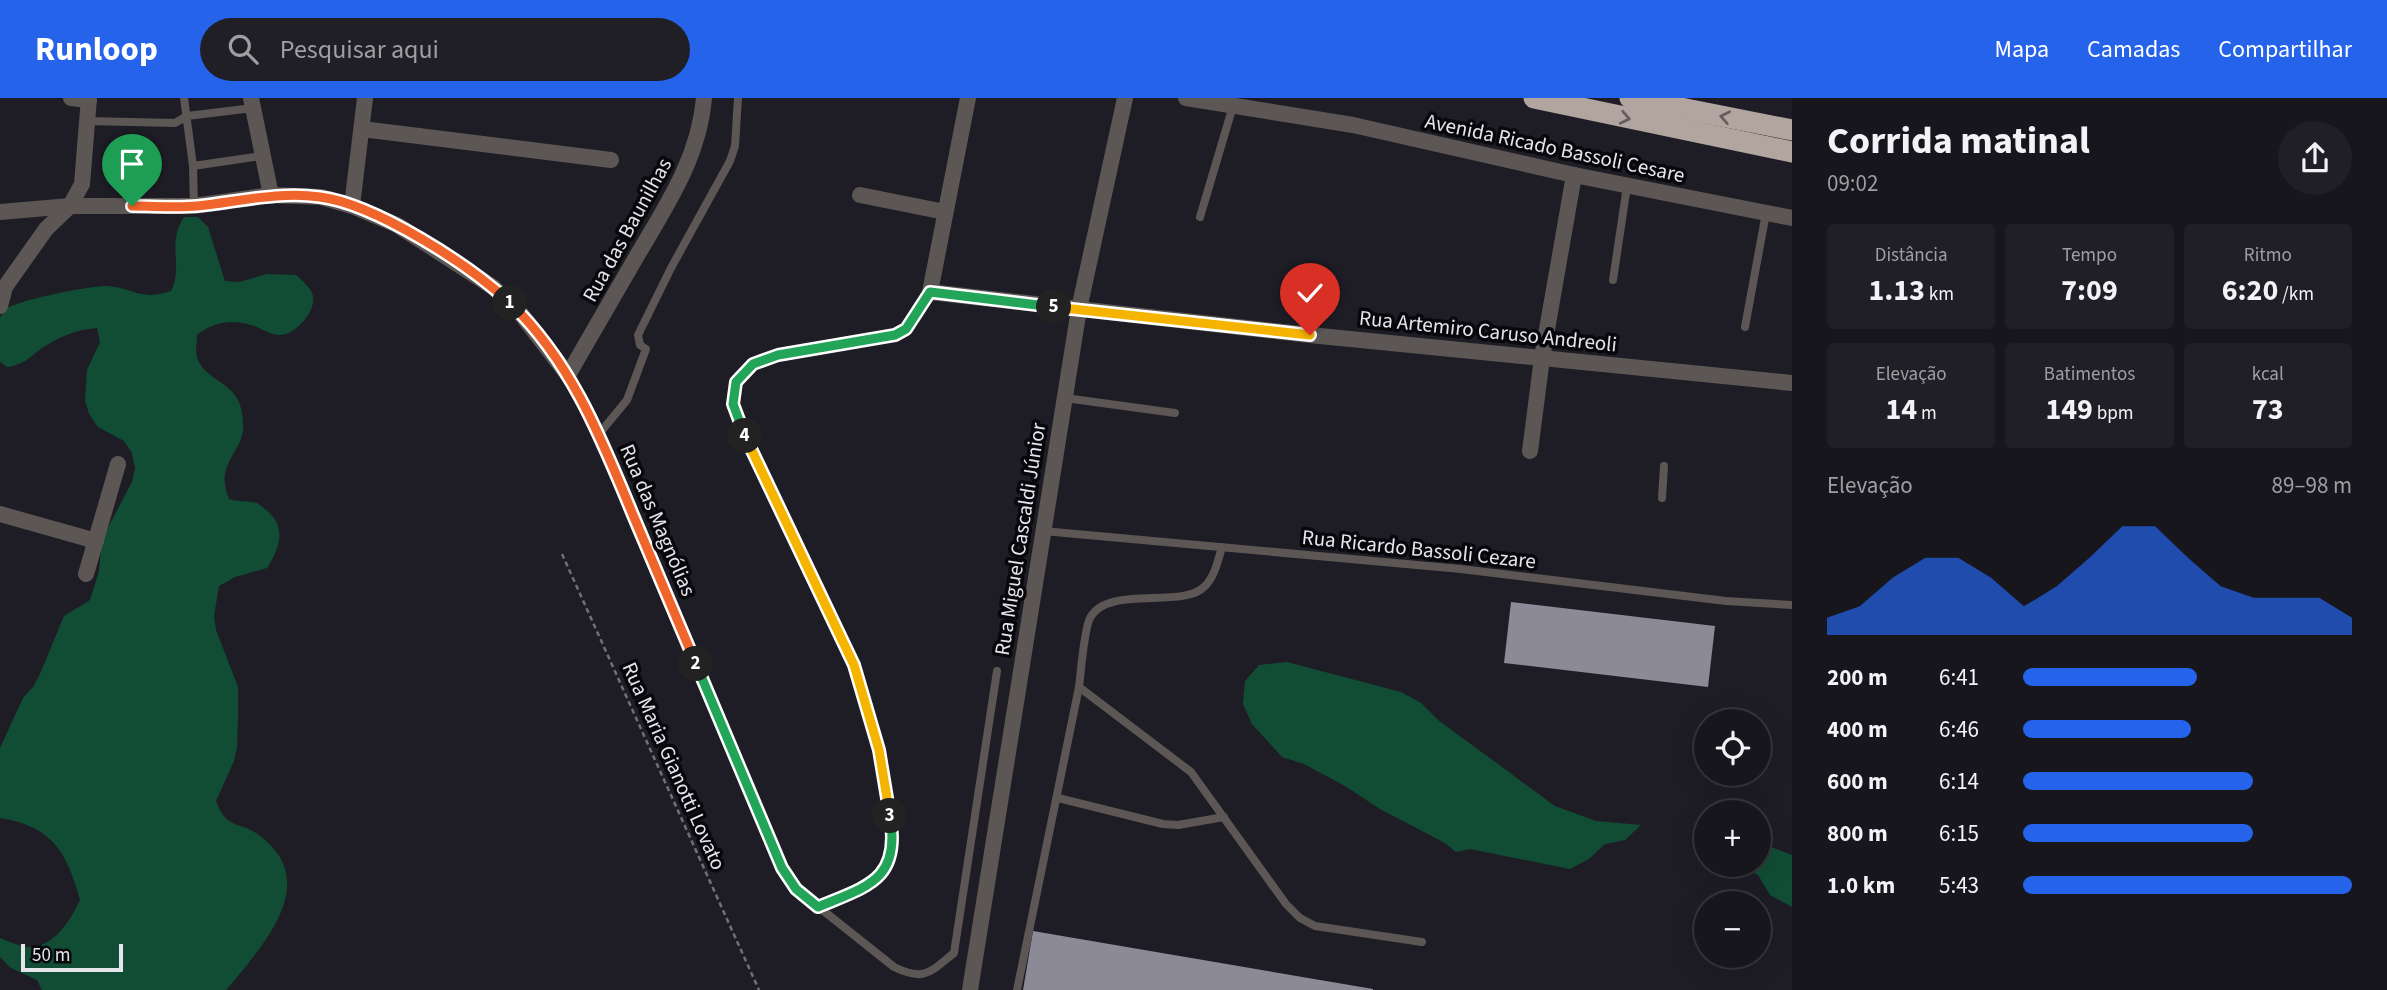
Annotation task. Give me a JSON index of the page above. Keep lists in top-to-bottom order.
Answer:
{
  "streets": {
    "street": [
      "Avenida Ricado Bassoli Cesare",
      "Rua das Baunilhas",
      "Rua Artemiro Caruso Andreoli",
      "Rua das Magnólias",
      "Rua Miguel Cascaldi Júnior"
    ],
    "lane": ["Rua Ricardo Bassoli Cezare"],
    "path": ["Rua Maria Gianotti Lovato"]
  },
  "crossings": [
    ["Rua das Baunilhas", "Rua das Magnólias"],
    ["Rua Artemiro Caruso Andreoli", "Rua Miguel Cascaldi Júnior"],
    ["Rua Miguel Cascaldi Júnior", "Rua Ricardo Bassoli Cezare"]
  ],
  "scale_bar": "50 m",
  "page": {
    "header": "Runloop",
    "search": "Pesquisar aqui",
    "nav": ["Mapa", "Camadas", "Compartilhar"],
    "heading": ["Corrida matinal", "09:02"],
    "stats": [
      ["Distância", "1.13 km"],
      ["Tempo", "7:09"],
      ["Ritmo", "6:20 /km"],
      ["Elevação", "14 m"],
      ["Batimentos", "149 bpm"],
      ["kcal", "73"]
    ],
    "pins": [
      "1",
      "5",
      "4",
      "2",
      "3"
    ],
    "chart": ["Elevação", "89–98 m"],
    "list": [
      {
        "name": "200 m",
        "note": "6:41"
      },
      {
        "name": "400 m",
        "note": "6:46"
      },
      {
        "name": "600 m",
        "note": "6:14"
      },
      {
        "name": "800 m",
        "note": "6:15"
      },
      {
        "name": "1.0 km",
        "note": "5:43"
      }
    ],
    "map_buttons": ["+", "−"],
    "scale": "50 m"
  }
}
